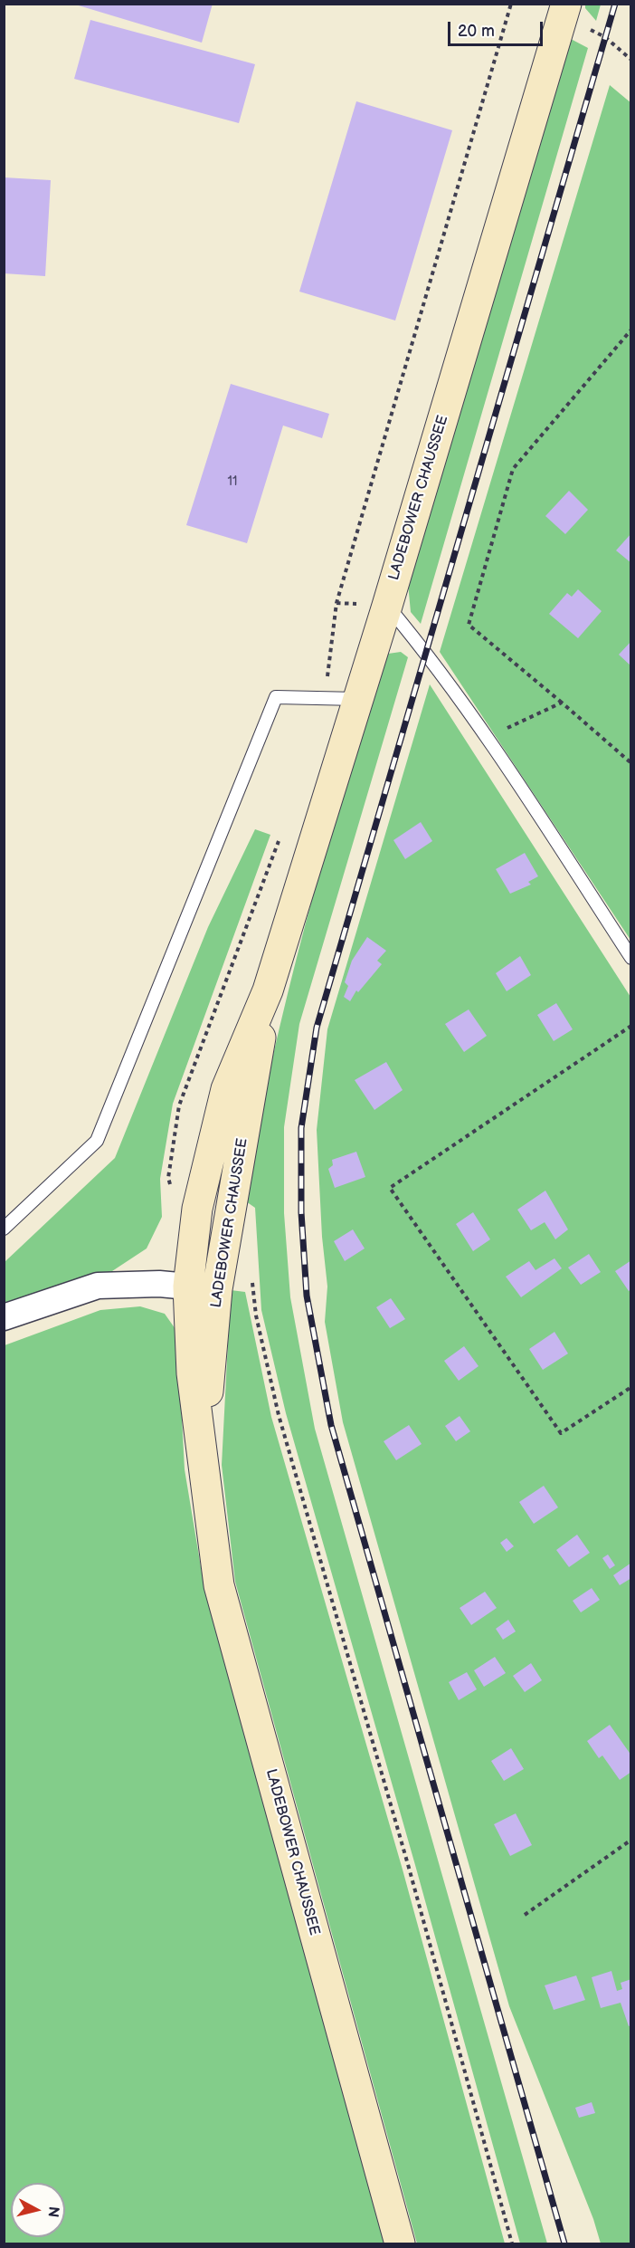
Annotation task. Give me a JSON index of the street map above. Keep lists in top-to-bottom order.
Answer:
{
  "streets": {
    "street": ["LADEBOWER CHAUSSEE"]
  },
  "house_numbers": ["11"],
  "scale_bar": "20 m",
  "north": "right"
}
